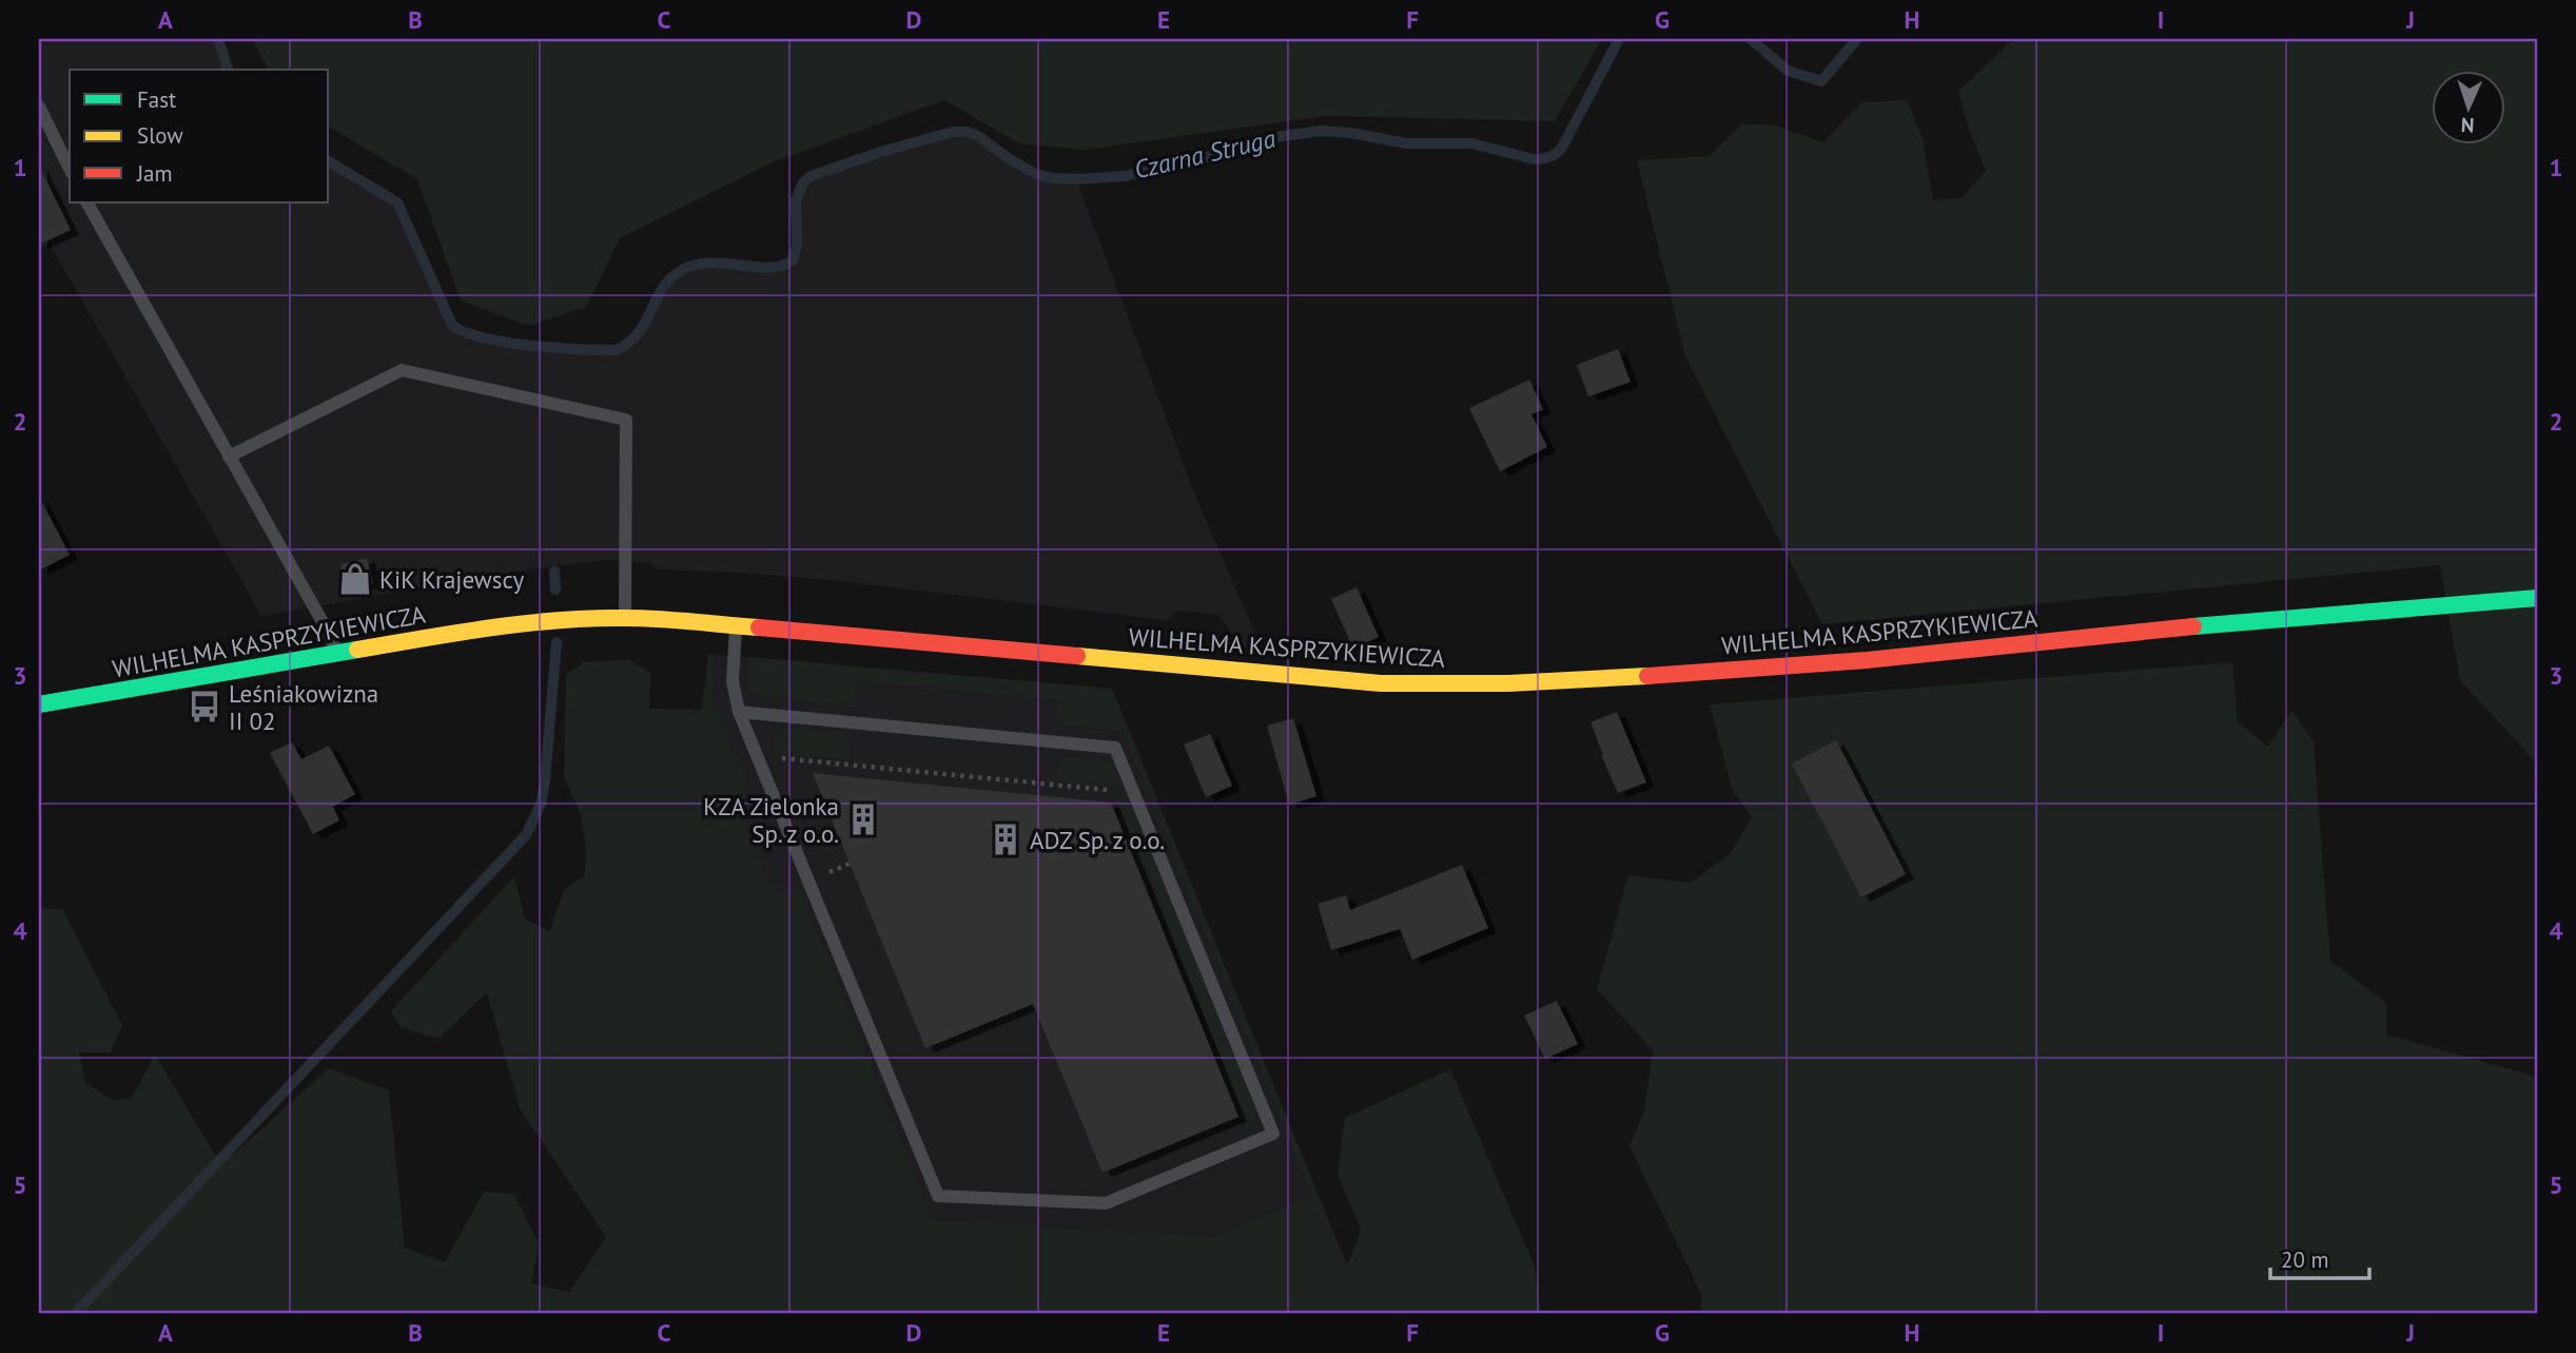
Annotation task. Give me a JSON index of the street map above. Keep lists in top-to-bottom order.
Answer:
{
  "streets": {
    "street": ["WILHELMA KASPRZYKIEWICZA"]
  },
  "water": ["Czarna Struga"],
  "places": {
    "shop": ["KiK Krajewscy"],
    "bus stop": ["Leśniakowizna II 02"],
    "building": ["KZA Zielonka Sp. z o.o.", "ADZ Sp. z o.o."]
  },
  "legend": ["Fast", "Slow", "Jam"],
  "scale_bar": "20 m",
  "north": "bottom",
  "grid": {
    "columns": [
      "A",
      "B",
      "C",
      "D",
      "E",
      "F",
      "G",
      "H",
      "I",
      "J"
    ],
    "rows": [
      "1",
      "2",
      "3",
      "4",
      "5"
    ]
  }
}
